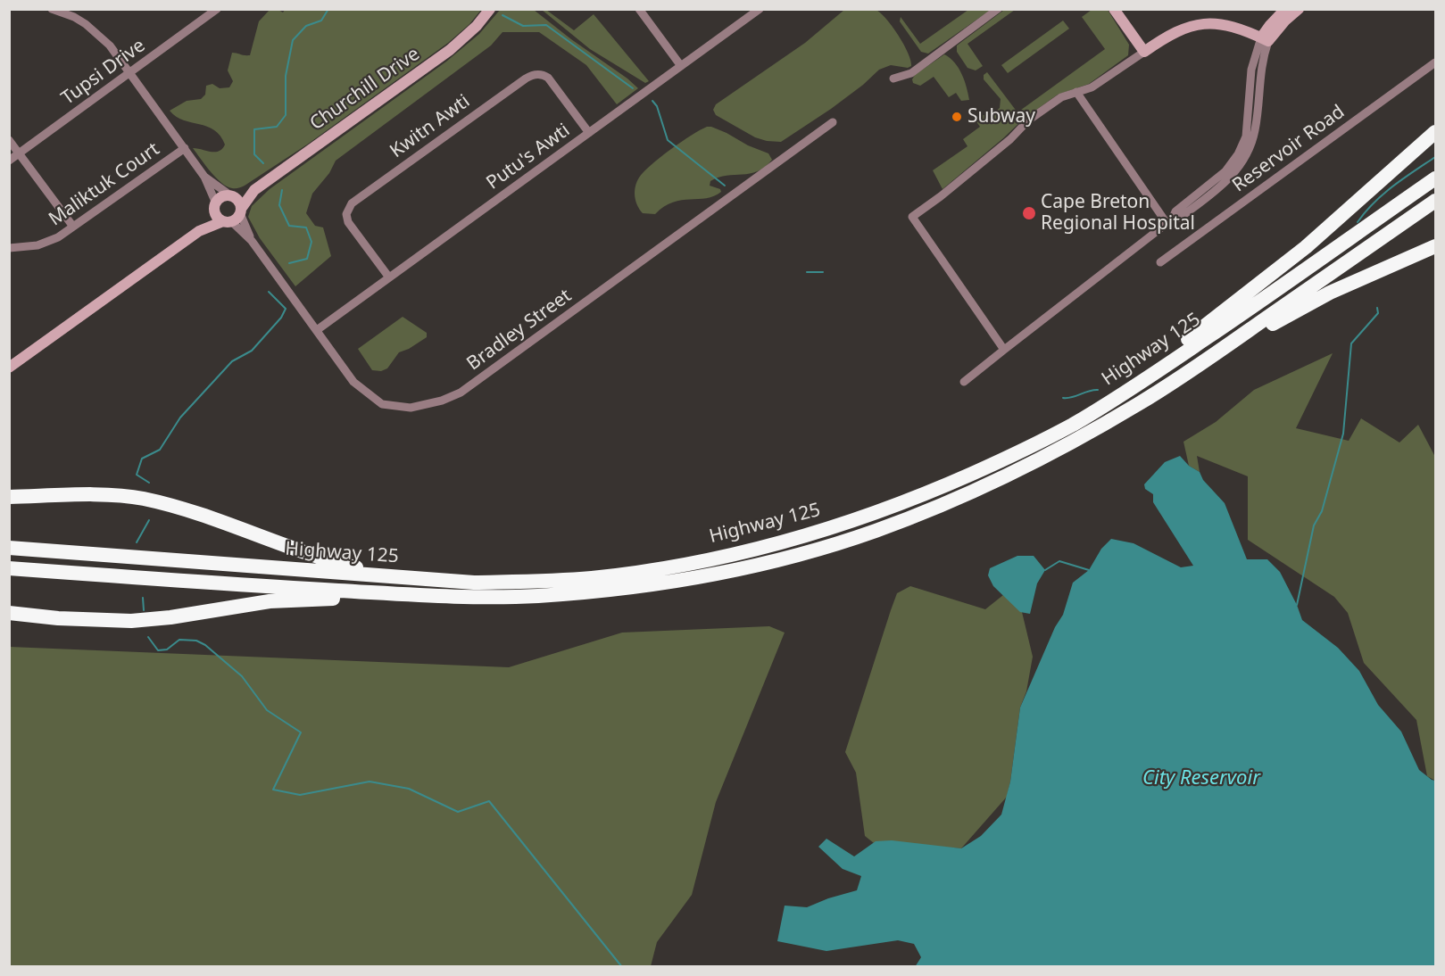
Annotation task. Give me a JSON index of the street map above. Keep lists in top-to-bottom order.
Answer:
{
  "streets": {
    "highway": ["Highway 125"],
    "main road": ["Churchill Drive"],
    "street": [
      "Tupsi Drive",
      "Kwitn Awti",
      "Reservoir Road",
      "Putu's Awti",
      "Maliktuk Court",
      "Bradley Street"
    ]
  },
  "crossings": [
    ["Churchill Drive", "Bradley Street"],
    ["Kwitn Awti", "Putu's Awti"],
    ["Putu's Awti", "Bradley Street"]
  ],
  "water": ["City Reservoir"],
  "places": ["Subway", "Cape Breton Regional Hospital"]
}
